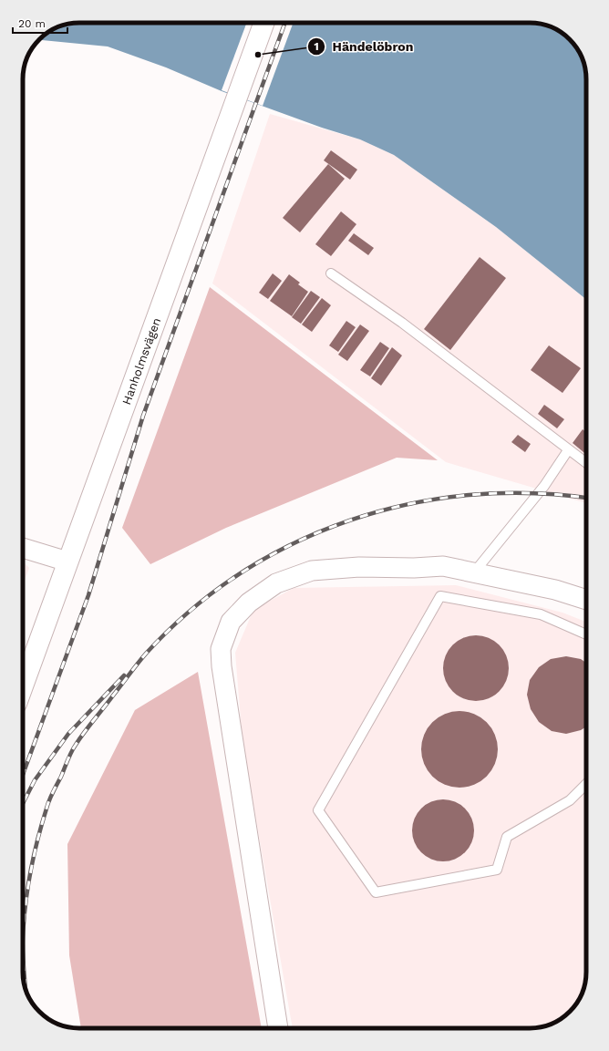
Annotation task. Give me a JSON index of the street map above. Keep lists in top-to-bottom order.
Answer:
{
  "streets": {
    "street": ["Hanholmsvägen"]
  },
  "places": ["Händelöbron"],
  "scale_bar": "20 m"
}
